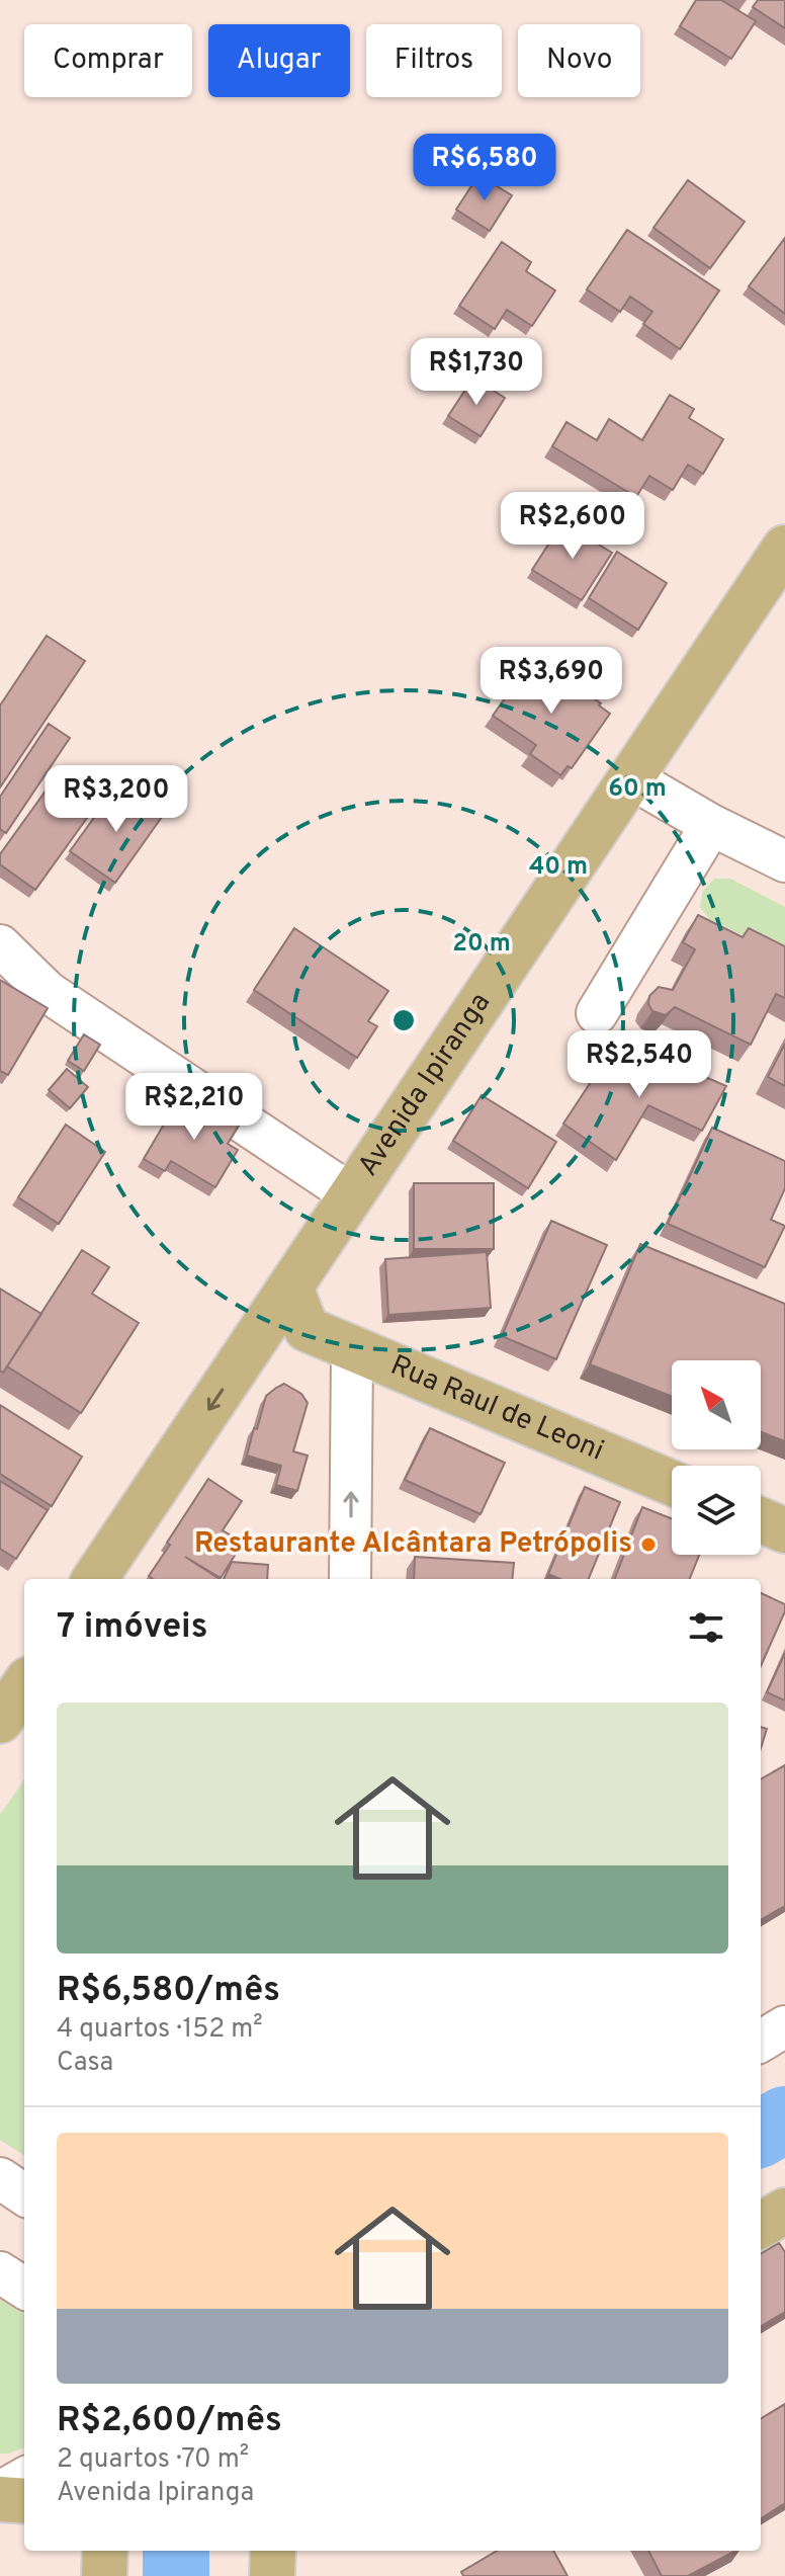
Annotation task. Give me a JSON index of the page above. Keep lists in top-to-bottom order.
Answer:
{
  "streets": {
    "main road": ["Avenida Ipiranga", "Rua Raul de Leoni"]
  },
  "places": ["Restaurante Alcântara Petrópolis"],
  "north": "top left",
  "page": {
    "chip": [
      "Comprar",
      "Alugar",
      "Filtros",
      "Novo"
    ],
    "price": [
      "R$6,580",
      "R$1,730",
      "R$2,600",
      "R$3,690",
      "R$3,200",
      "R$2,540",
      "R$2,210"
    ],
    "heading": "7 imóveis",
    "list": [
      {
        "name": "R$6,580/mês",
        "note": "4 quartos · 152 m² · Casa"
      },
      {
        "name": "R$2,600/mês",
        "note": "2 quartos · 70 m² · Avenida Ipiranga"
      }
    ]
  },
  "rings": ["60 m", "40 m", "20 m"]
}
